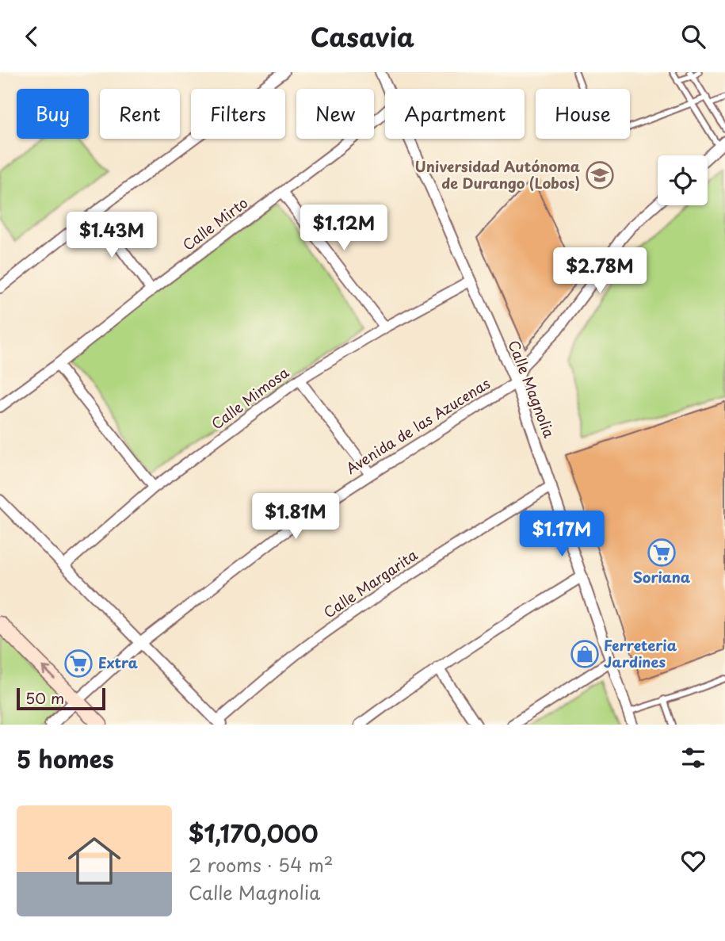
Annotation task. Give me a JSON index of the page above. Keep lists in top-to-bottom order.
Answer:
{
  "streets": {
    "street": [
      "Calle Mirto",
      "Calle Magnolia",
      "Calle Mimosa",
      "Avenida de las Azucenas",
      "Calle Margarita"
    ]
  },
  "crossings": [
    ["Calle Magnolia", "Calle Mimosa"],
    ["Calle Magnolia", "Avenida de las Azucenas"],
    ["Calle Magnolia", "Calle Margarita"]
  ],
  "places": {
    "school or university": ["Universidad Autónoma de Durango (Lobos)"],
    "supermarket": ["Soriana", "Extra"],
    "shop": ["Ferreteria Jardines"]
  },
  "scale_bar": "50 m",
  "page": {
    "header": "Casavia",
    "chip": [
      "Buy",
      "Rent",
      "Filters",
      "New",
      "Apartment",
      "House"
    ],
    "price": [
      "$1.12M",
      "$1.43M",
      "$2.78M",
      "$1.81M",
      "$1.17M"
    ],
    "scale": "50 m",
    "heading": "5 homes",
    "list": [
      {
        "name": "$1,170,000",
        "note": "2 rooms · 54 m² · Calle Magnolia"
      }
    ]
  }
}
